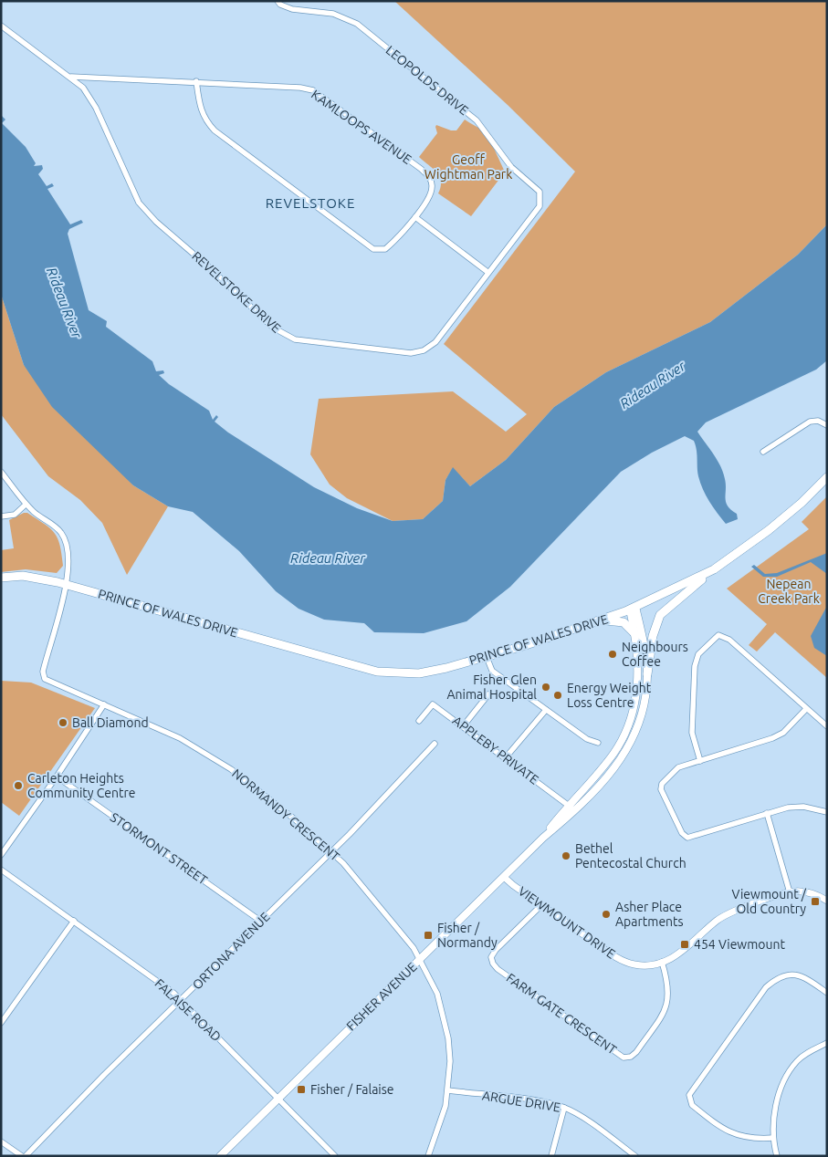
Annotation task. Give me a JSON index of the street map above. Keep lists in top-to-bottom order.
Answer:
{
  "streets": {
    "main road": ["PRINCE OF WALES DRIVE", "FISHER AVENUE"],
    "street": [
      "LEOPOLDS DRIVE",
      "KAMLOOPS AVENUE",
      "REVELSTOKE DRIVE",
      "APPLEBY PRIVATE",
      "NORMANDY CRESCENT",
      "STORMONT STREET",
      "VIEWMOUNT DRIVE",
      "ORTONA AVENUE",
      "FALAISE ROAD",
      "FARM GATE CRESCENT",
      "ARGUE DRIVE"
    ]
  },
  "crossings": [
    ["LEOPOLDS DRIVE", "REVELSTOKE DRIVE"],
    ["KAMLOOPS AVENUE", "REVELSTOKE DRIVE"],
    ["PRINCE OF WALES DRIVE", "NORMANDY CRESCENT"],
    ["PRINCE OF WALES DRIVE", "FISHER AVENUE"],
    ["APPLEBY PRIVATE", "FISHER AVENUE"],
    ["NORMANDY CRESCENT", "ORTONA AVENUE"],
    ["NORMANDY CRESCENT", "FISHER AVENUE"],
    ["NORMANDY CRESCENT", "ARGUE DRIVE"],
    ["STORMONT STREET", "ORTONA AVENUE"],
    ["VIEWMOUNT DRIVE", "FISHER AVENUE"],
    ["VIEWMOUNT DRIVE", "FARM GATE CRESCENT"],
    ["ORTONA AVENUE", "FALAISE ROAD"],
    ["FISHER AVENUE", "FALAISE ROAD"]
  ],
  "districts": ["REVELSTOKE"],
  "water": ["Rideau River"],
  "parks": ["Geoff Wightman Park", "Nepean Creek Park"],
  "places": {
    "other": [
      "Neighbours Coffee",
      "Fisher Glen Animal Hospital",
      "Energy Weight Loss Centre",
      "Ball Diamond",
      "Carleton Heights Community Centre",
      "Bethel Pentecostal Church",
      "Asher Place Apartments"
    ],
    "transit": [
      "Viewmount / Old Country",
      "Fisher / Normandy",
      "454 Viewmount",
      "Fisher / Falaise"
    ]
  }
}
